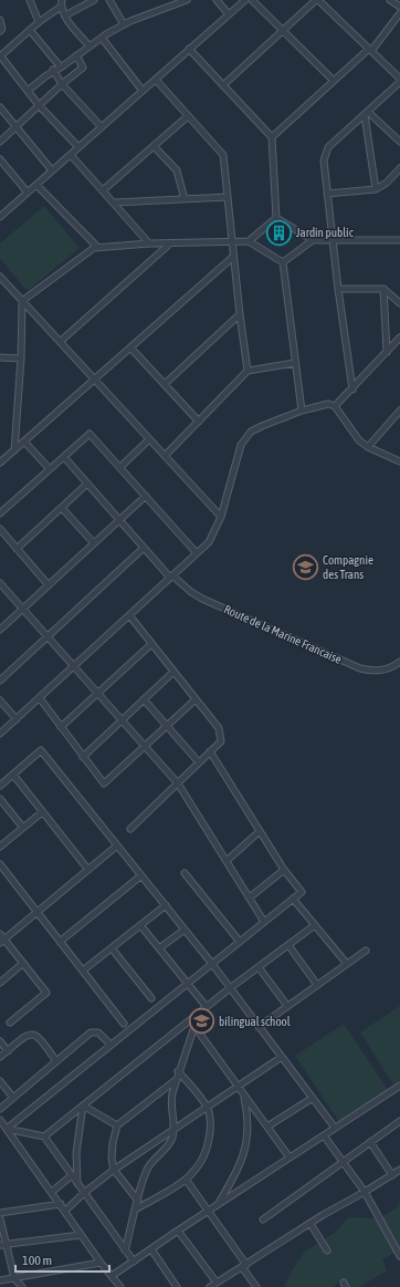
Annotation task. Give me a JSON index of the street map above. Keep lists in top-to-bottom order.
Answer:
{
  "streets": {
    "street": ["Route de la Marine Francaise"]
  },
  "places": {
    "building": ["Jardin public"],
    "school or university": ["Compagnie des Trans", "bilingual school"]
  },
  "scale_bar": "100 m"
}
